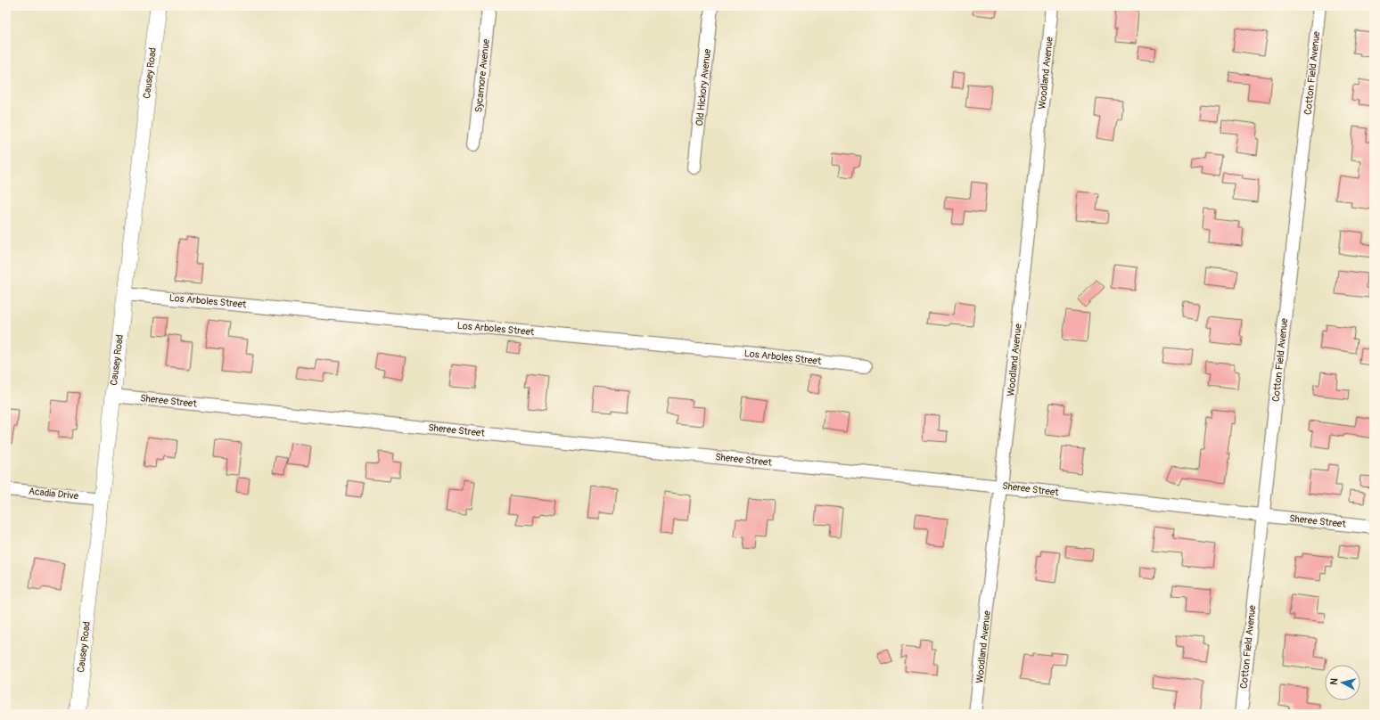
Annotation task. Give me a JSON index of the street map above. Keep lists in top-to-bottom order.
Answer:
{
  "streets": {
    "street": [
      "Causey Road",
      "Woodland Avenue",
      "Cotton Field Avenue",
      "Sycamore Avenue",
      "Old Hickory Avenue",
      "Los Arboles Street",
      "Sheree Street",
      "Acadia Drive"
    ]
  },
  "crossings": [
    ["Causey Road", "Los Arboles Street"],
    ["Causey Road", "Sheree Street"],
    ["Causey Road", "Acadia Drive"],
    ["Woodland Avenue", "Sheree Street"],
    ["Cotton Field Avenue", "Sheree Street"]
  ],
  "north": "left"
}
